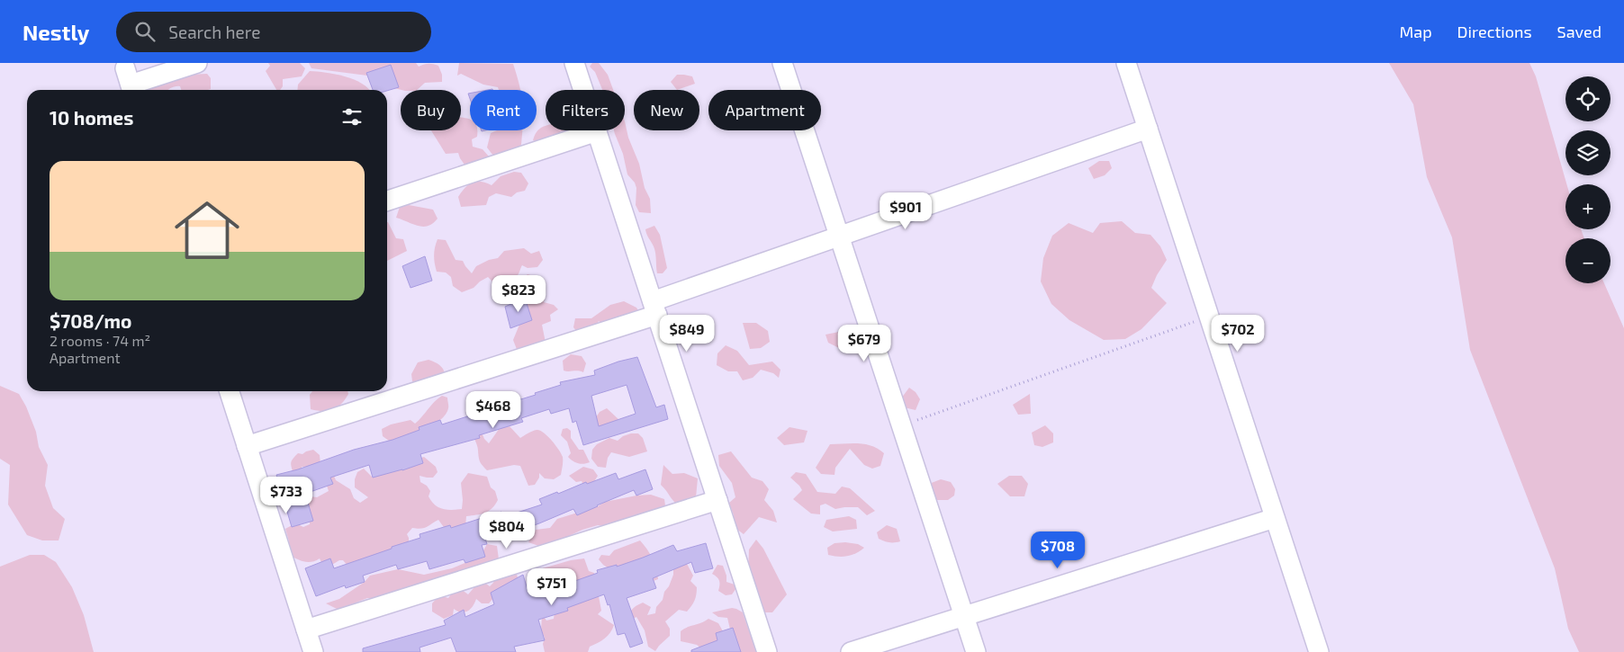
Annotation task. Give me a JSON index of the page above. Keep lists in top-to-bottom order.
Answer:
{
  "page": {
    "header": "Nestly",
    "search": "Search here",
    "nav": ["Map", "Directions", "Saved"],
    "map_buttons": ["+", "−"],
    "chip": [
      "Buy",
      "Rent",
      "Filters",
      "New",
      "Apartment"
    ],
    "heading": "10 homes",
    "list": [
      {
        "name": "$708/mo",
        "note": "2 rooms · 74 m² · Apartment"
      }
    ],
    "price": [
      "$901",
      "$823",
      "$849",
      "$702",
      "$679",
      "$468",
      "$733",
      "$804",
      "$708",
      "$751"
    ]
  }
}
